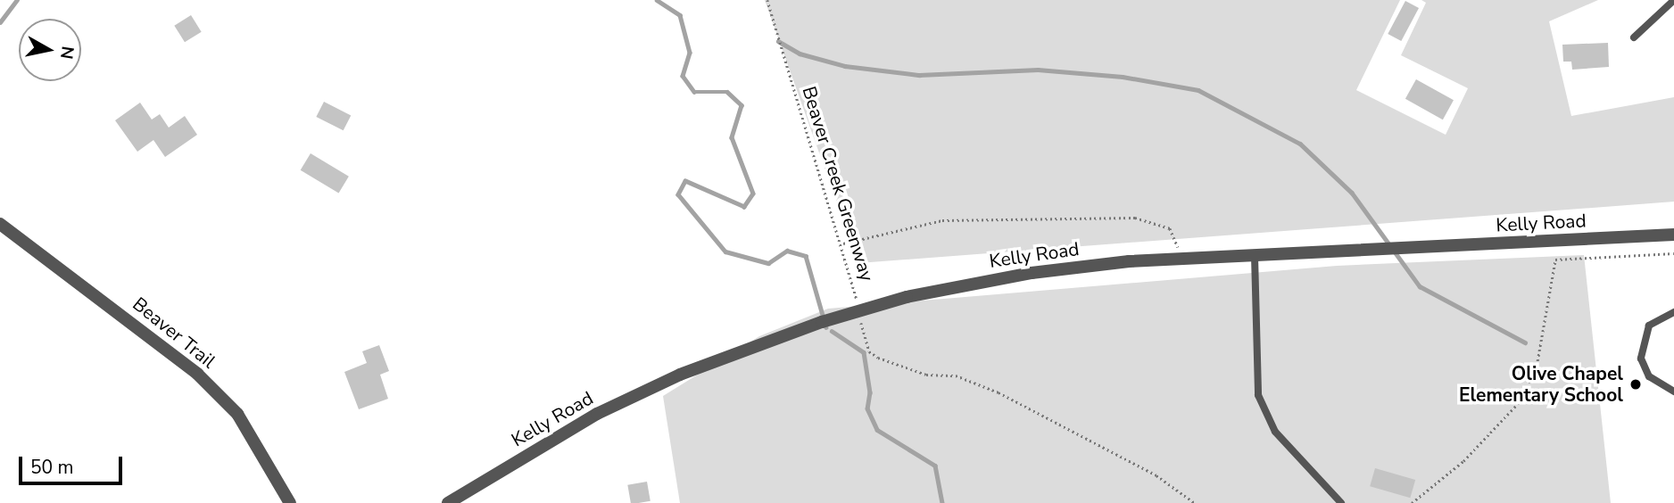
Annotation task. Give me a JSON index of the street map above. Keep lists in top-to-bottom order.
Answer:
{
  "streets": {
    "street": ["Kelly Road", "Beaver Trail"],
    "path": ["Beaver Creek Greenway"]
  },
  "places": ["Olive Chapel Elementary School"],
  "scale_bar": "50 m",
  "north": "right"
}
